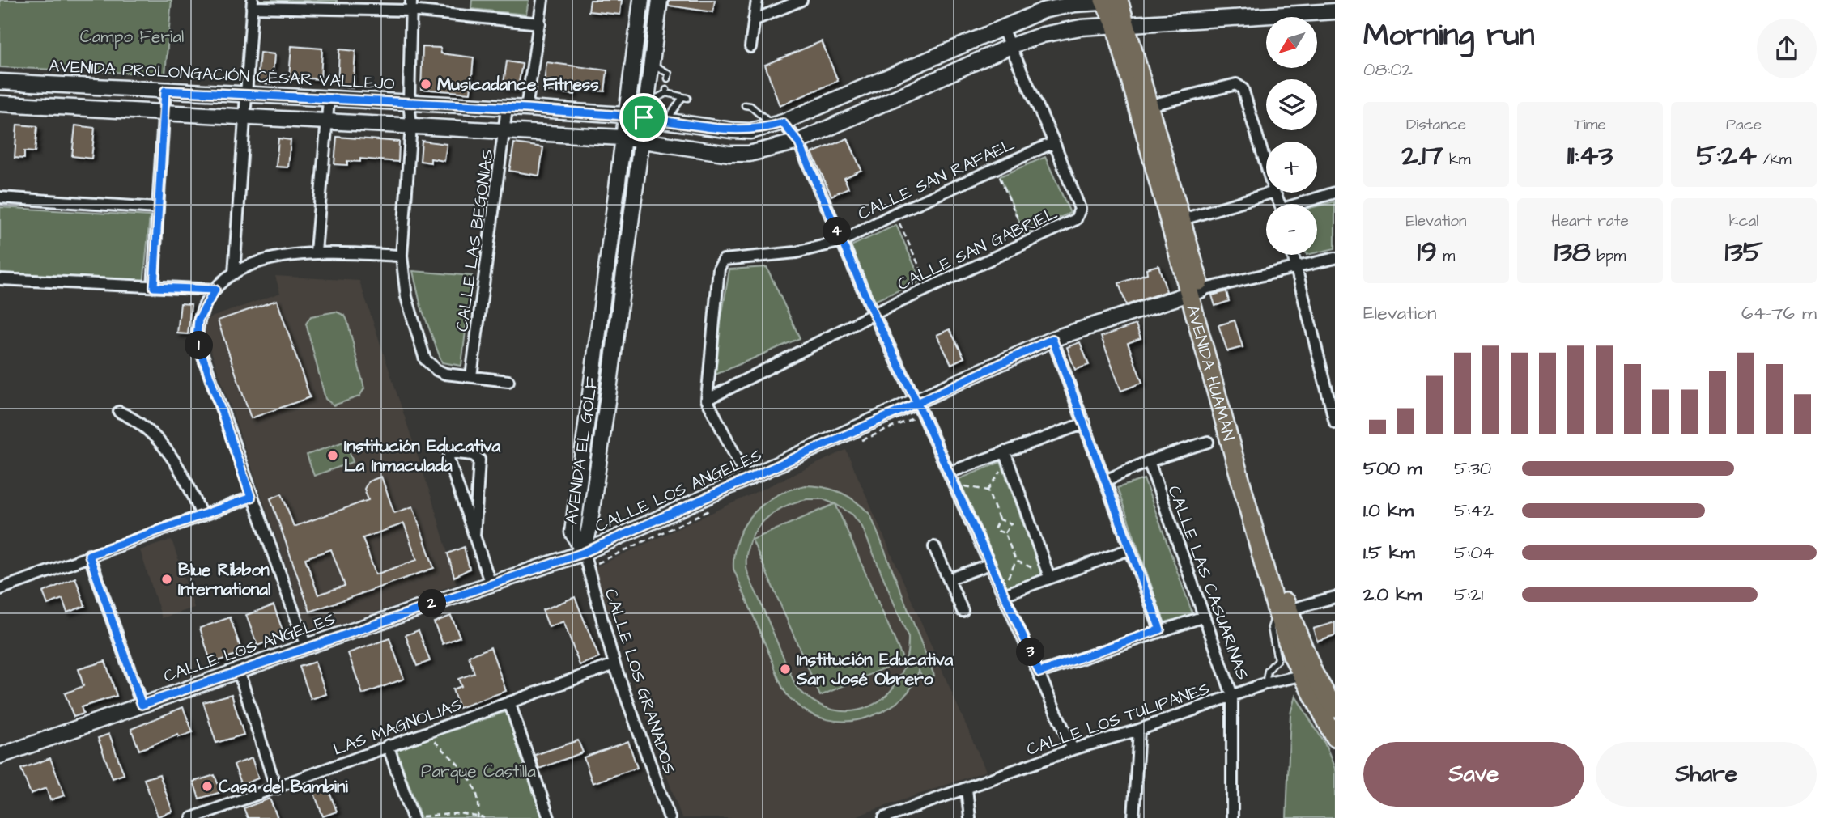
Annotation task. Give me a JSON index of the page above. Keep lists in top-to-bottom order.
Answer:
{
  "streets": {
    "main road": [
      "AVENIDA PROLONGACIÓN CÉSAR VALLEJO",
      "AVENIDA HUAMÁN",
      "AVENIDA EL GOLF",
      "CALLE LOS ANGELES"
    ],
    "street": [
      "CALLE SAN RAFAEL",
      "CALLE LAS BEGONIAS",
      "CALLE SAN GABRIEL",
      "CALLE LAS CASUARINAS",
      "CALLE LOS GRANADOS",
      "CALLE LOS TULIPANES",
      "LAS MAGNOLIAS"
    ]
  },
  "crossings": [
    ["AVENIDA PROLONGACIÓN CÉSAR VALLEJO", "CALLE LAS BEGONIAS"],
    ["AVENIDA PROLONGACIÓN CÉSAR VALLEJO", "CALLE SAN GABRIEL"],
    ["AVENIDA PROLONGACIÓN CÉSAR VALLEJO", "AVENIDA HUAMÁN"],
    ["AVENIDA PROLONGACIÓN CÉSAR VALLEJO", "AVENIDA EL GOLF"],
    ["CALLE SAN RAFAEL", "CALLE SAN GABRIEL"],
    ["AVENIDA HUAMÁN", "CALLE LOS ANGELES"],
    ["AVENIDA HUAMÁN", "CALLE LOS TULIPANES"],
    ["AVENIDA EL GOLF", "CALLE LOS ANGELES"],
    ["AVENIDA EL GOLF", "CALLE LOS GRANADOS"],
    ["CALLE LOS ANGELES", "CALLE LOS GRANADOS"],
    ["CALLE LAS CASUARINAS", "CALLE LOS TULIPANES"],
    ["CALLE LOS GRANADOS", "LAS MAGNOLIAS"]
  ],
  "parks": ["Campo Ferial", "Parque Castilla"],
  "places": [
    "Musicadance Fitness",
    "Institución Educativa La Inmaculada",
    "Blue Ribbon International",
    "Institución Educativa San José Obrero",
    "Casa del Bambini"
  ],
  "north": "bottom left",
  "page": {
    "heading": ["Morning run", "08:02"],
    "map_buttons": ["+", "−"],
    "stats": [
      ["Distance", "2.17 km"],
      ["Time", "11:43"],
      ["Pace", "5:24 /km"],
      ["Elevation", "19 m"],
      ["Heart rate", "138 bpm"],
      ["kcal", "135"]
    ],
    "pins": [
      "4",
      "1",
      "2",
      "3"
    ],
    "chart": ["Elevation", "64–76 m"],
    "list": [
      {
        "name": "500 m",
        "note": "5:30"
      },
      {
        "name": "1.0 km",
        "note": "5:42"
      },
      {
        "name": "1.5 km",
        "note": "5:04"
      },
      {
        "name": "2.0 km",
        "note": "5:21"
      }
    ],
    "buttons": ["Save", "Share"]
  }
}
